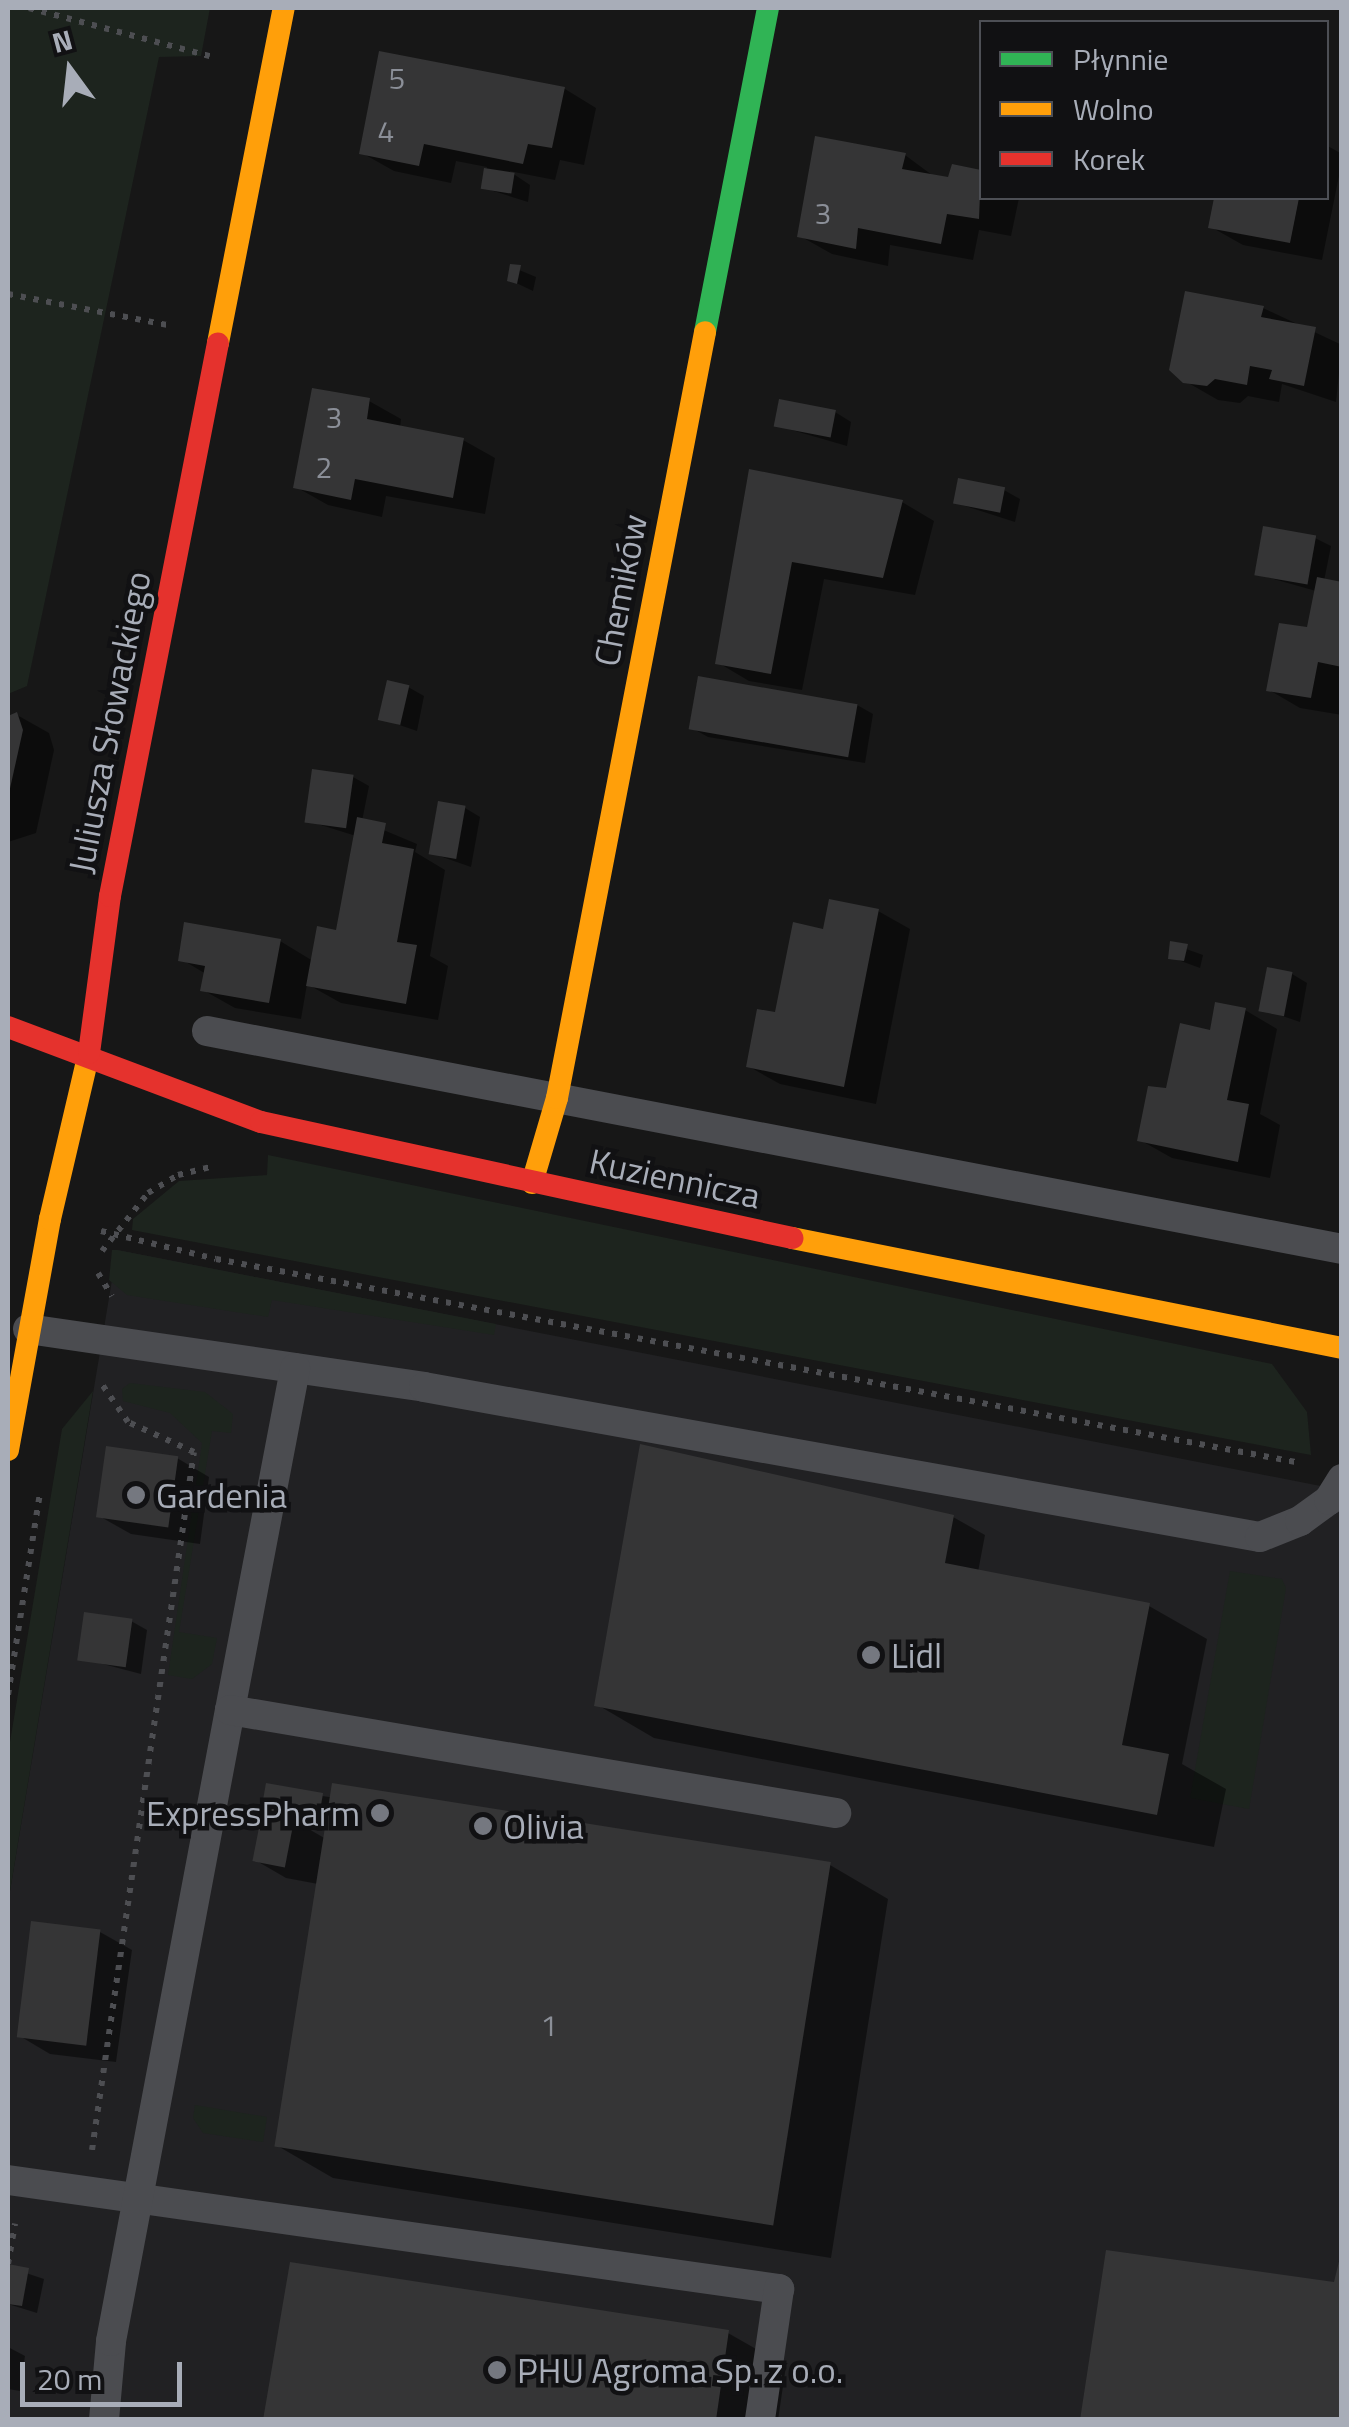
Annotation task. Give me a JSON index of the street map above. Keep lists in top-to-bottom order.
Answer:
{
  "streets": {
    "street": ["Chemików", "Juliusza Słowackiego", "Kuziennicza"]
  },
  "crossings": [
    ["Chemików", "Kuziennicza"],
    ["Juliusza Słowackiego", "Kuziennicza"]
  ],
  "places": [
    "Gardenia",
    "Lidl",
    "ExpressPharm",
    "Olivia",
    "PHU Agroma Sp. z o.o."
  ],
  "house_numbers": [
    "5",
    "4",
    "3",
    "3",
    "2",
    "1"
  ],
  "legend": ["Płynnie", "Wolno", "Korek"],
  "scale_bar": "20 m",
  "north": "top"
}
